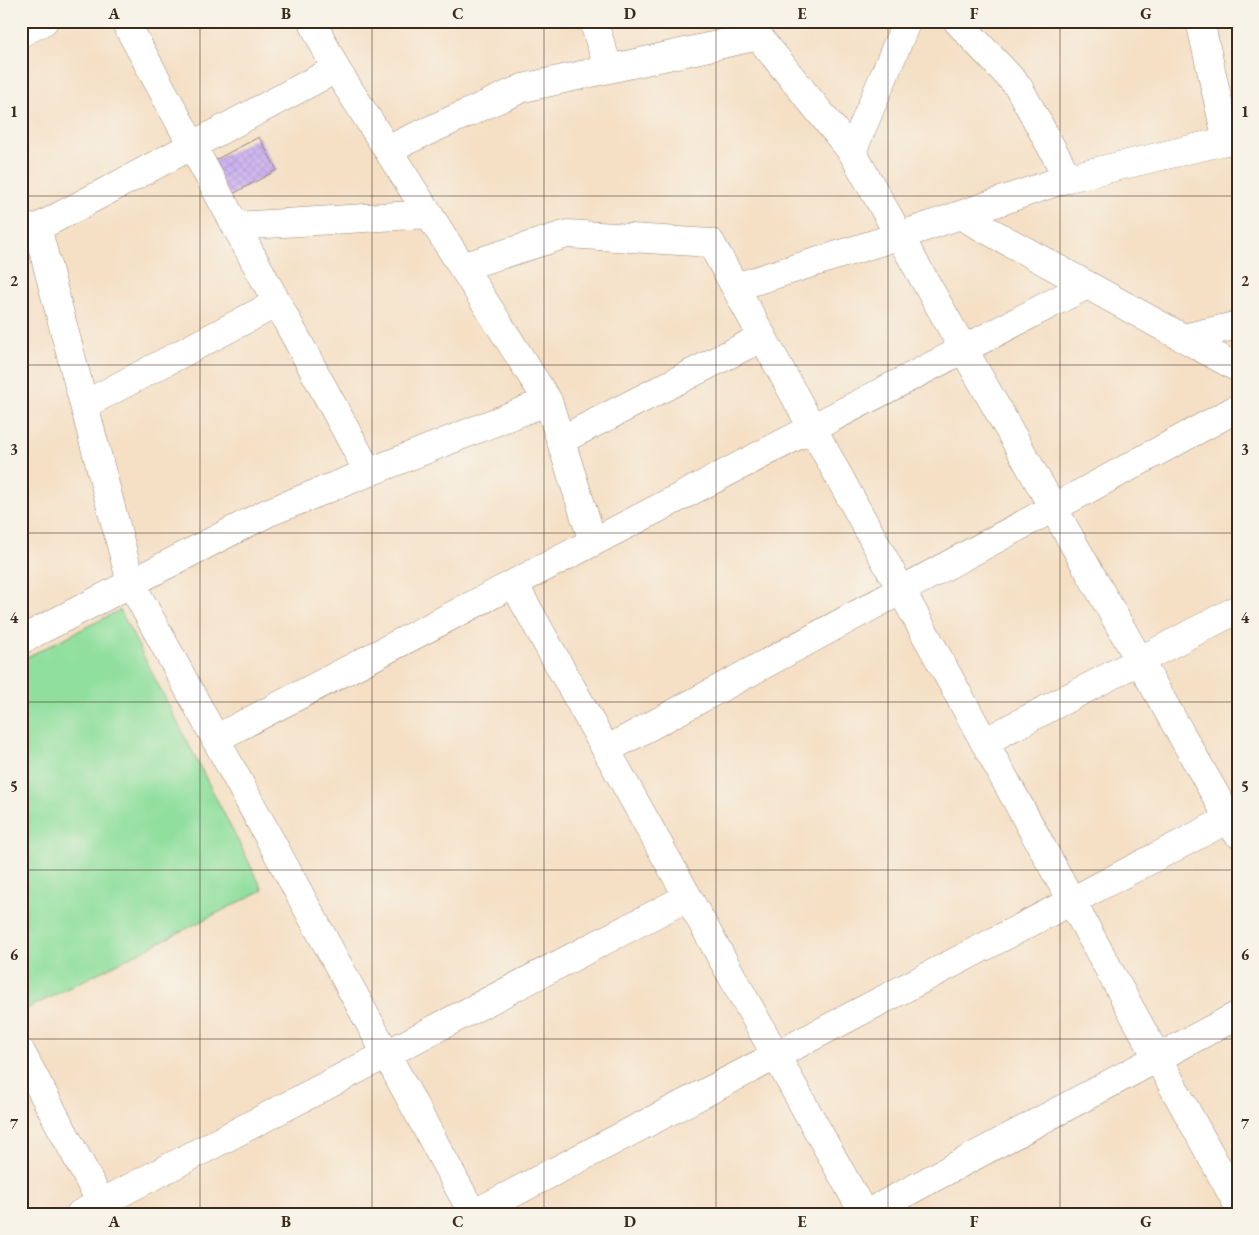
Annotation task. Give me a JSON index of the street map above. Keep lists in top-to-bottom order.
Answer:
{
  "grid": {
    "columns": [
      "A",
      "B",
      "C",
      "D",
      "E",
      "F",
      "G"
    ],
    "rows": [
      "1",
      "2",
      "3",
      "4",
      "5",
      "6",
      "7"
    ]
  }
}
